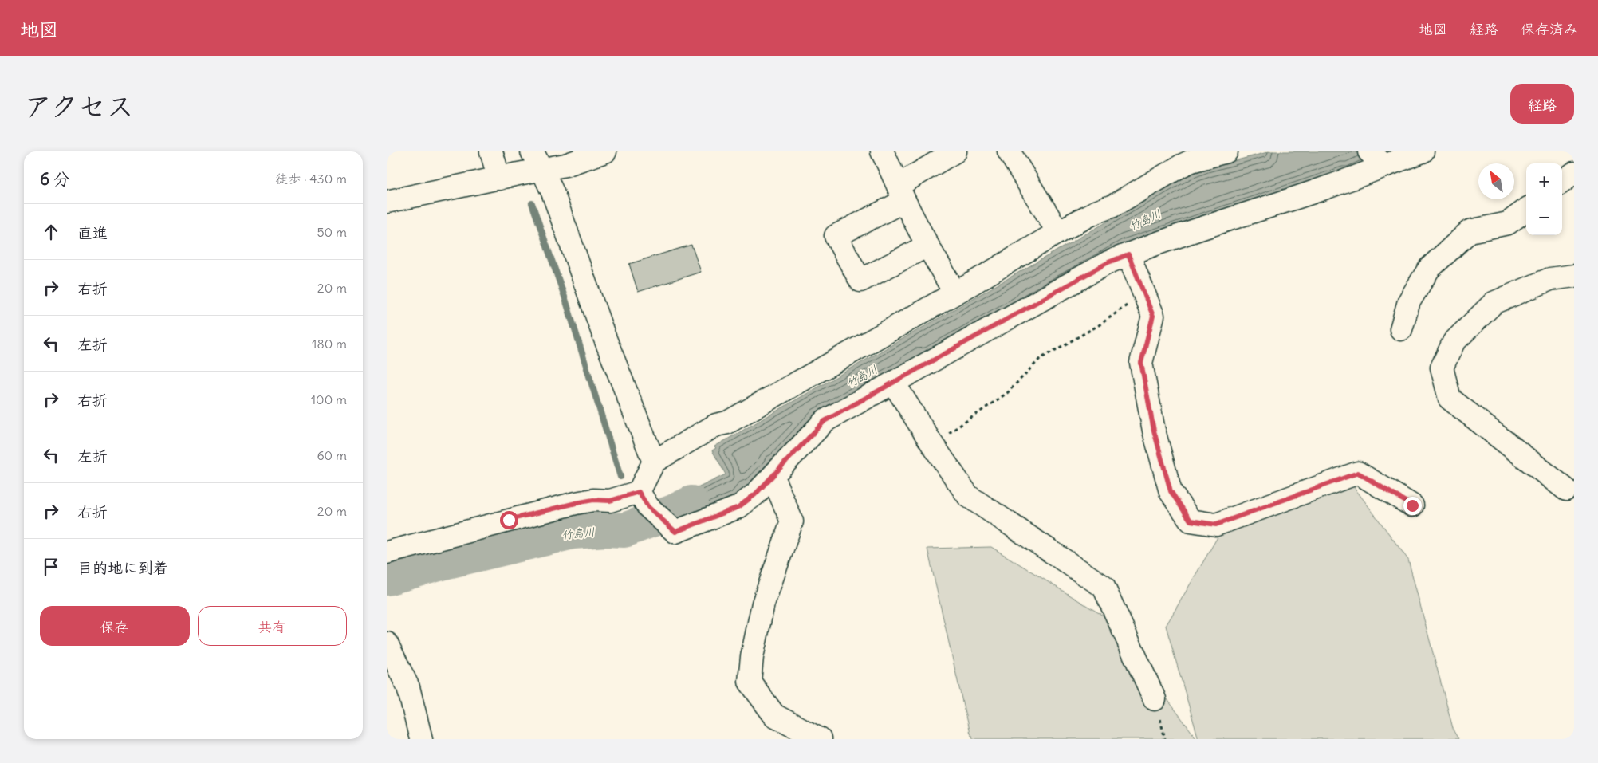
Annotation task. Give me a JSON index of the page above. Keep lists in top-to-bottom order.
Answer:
{
  "water": ["竹島川"],
  "north": "top left",
  "page": {
    "header": "地図",
    "nav": ["地図", "経路", "保存済み"],
    "title": "アクセス",
    "buttons": [
      "経路",
      ["保存", "共有"]
    ],
    "heading": ["6 分", "徒歩 · 430 m"],
    "map_buttons": ["+", "−"],
    "list": [
      ["直進", "50 m"],
      ["右折", "20 m"],
      ["左折", "180 m"],
      ["右折", "100 m"],
      ["左折", "60 m"],
      ["右折", "20 m"],
      "目的地に到着"
    ]
  }
}
